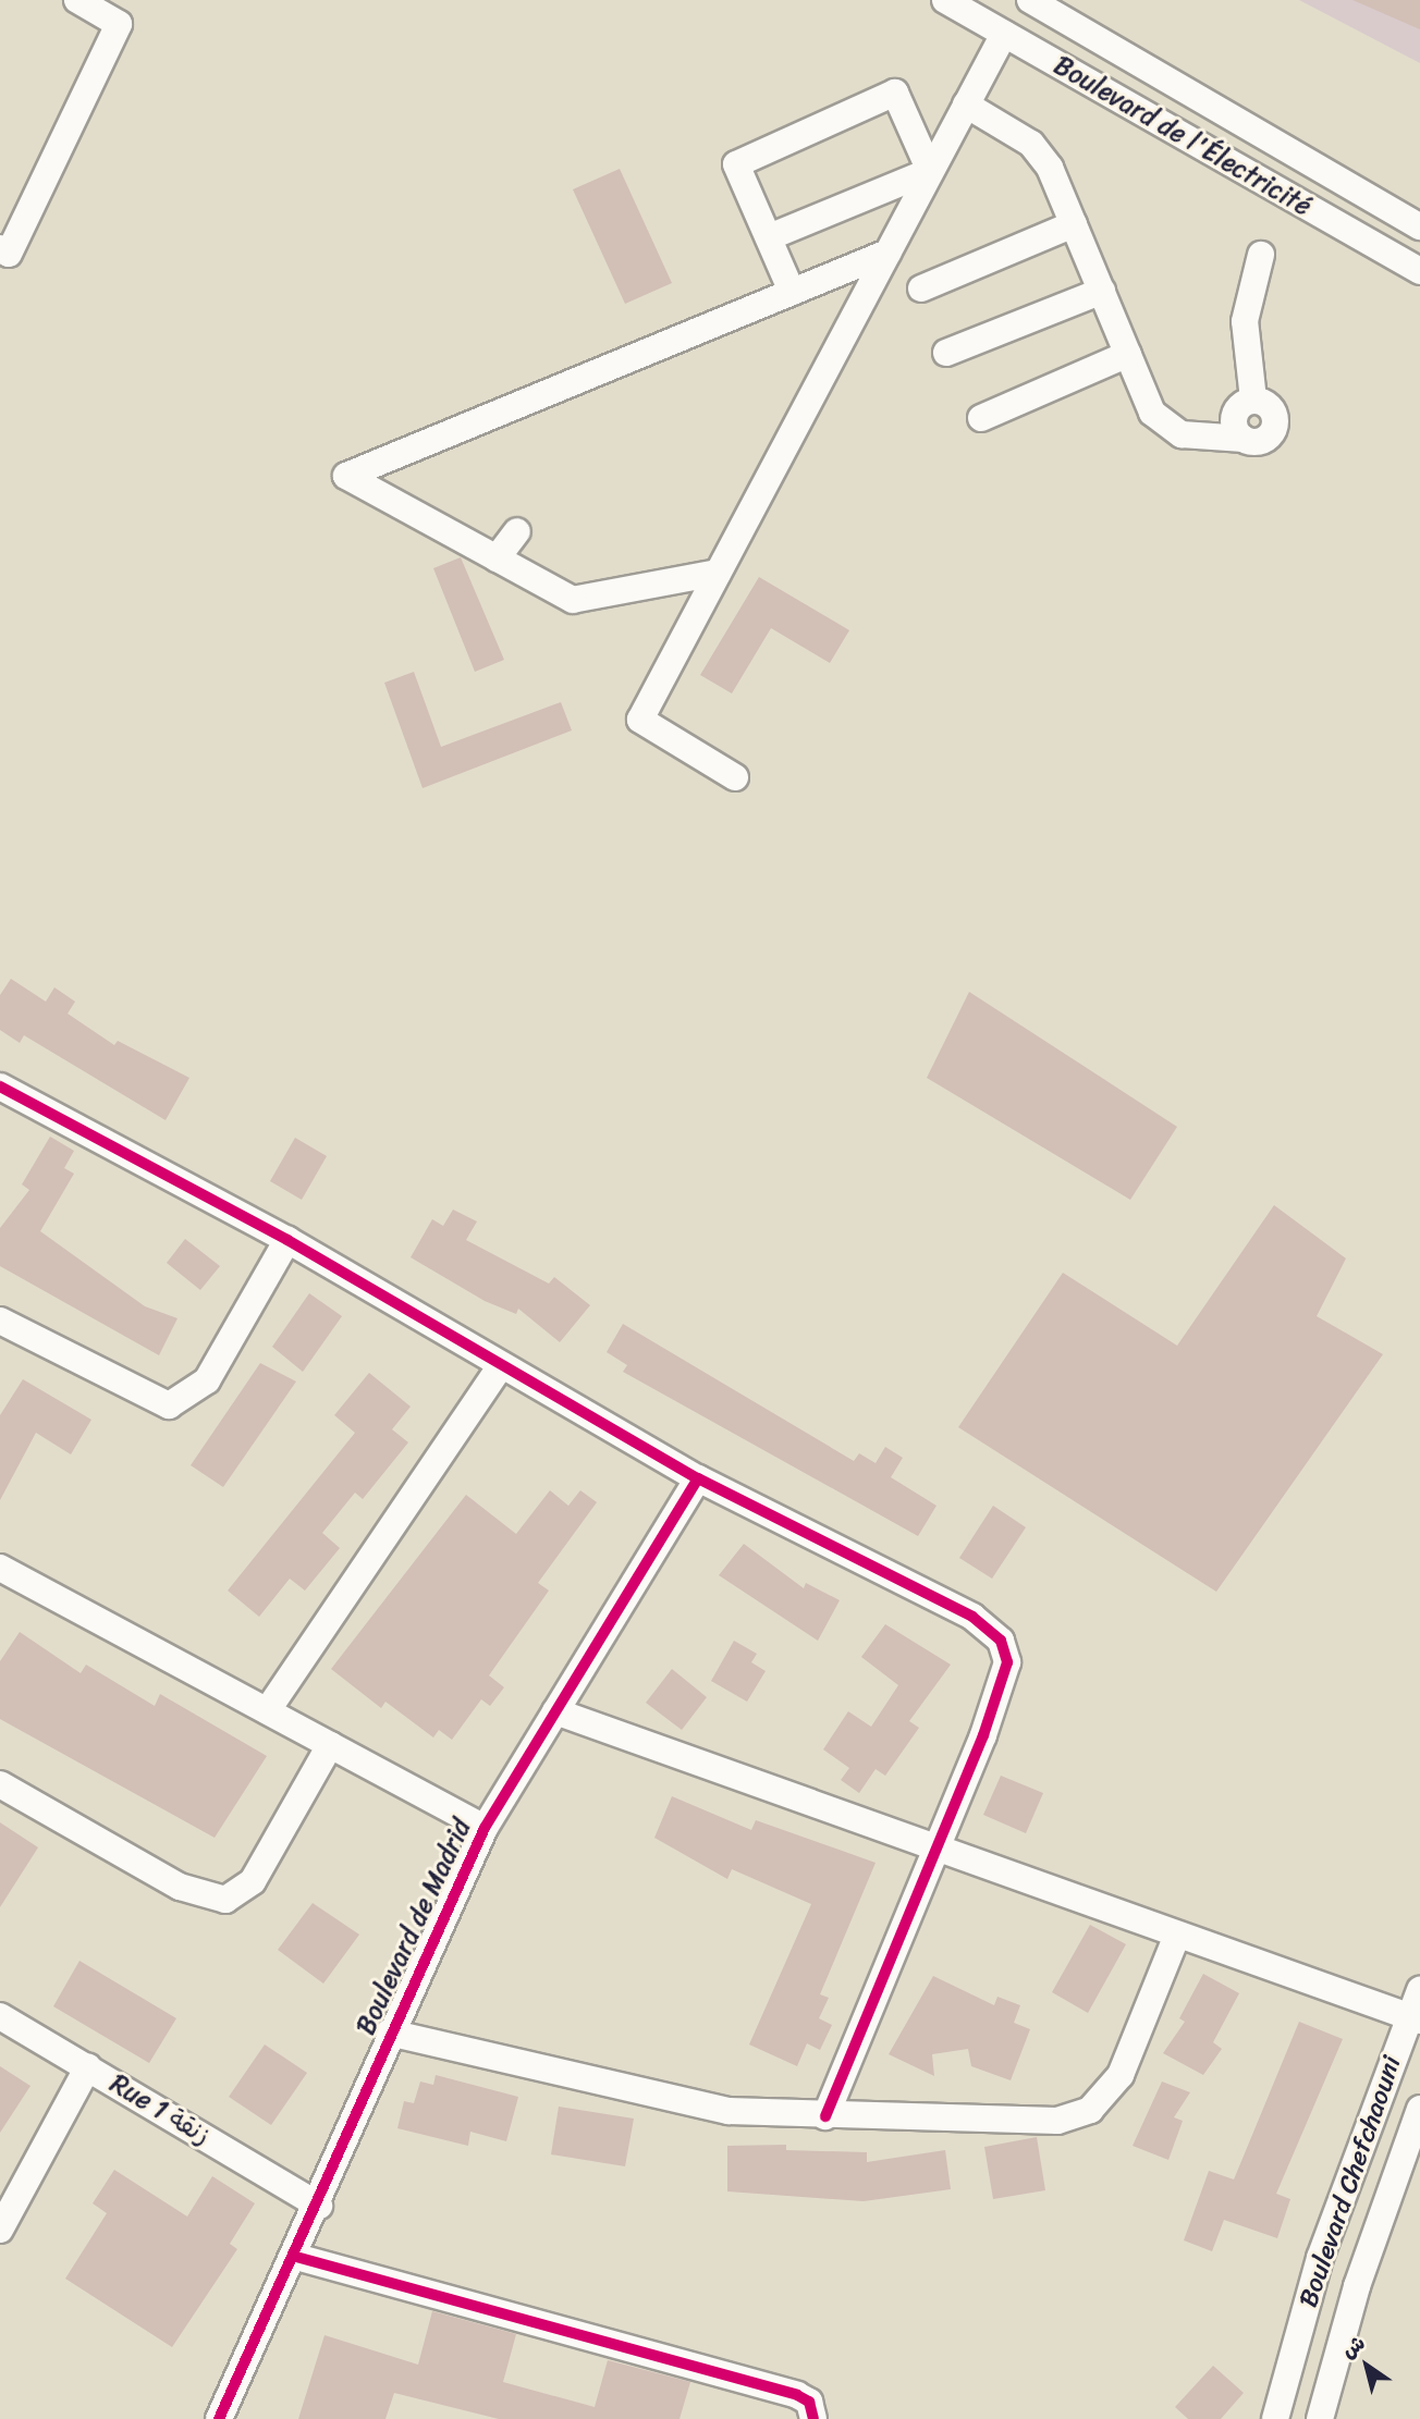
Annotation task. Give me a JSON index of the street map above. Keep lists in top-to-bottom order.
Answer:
{
  "streets": {
    "street": [
      "Boulevard de l'Électricité",
      "Boulevard de Madrid",
      "Rue 1 زنقة",
      "Boulevard Chefchaouni"
    ]
  },
  "crossings": [
    ["Boulevard de Madrid", "Rue 1 زنقة"]
  ],
  "north": "top left"
}
